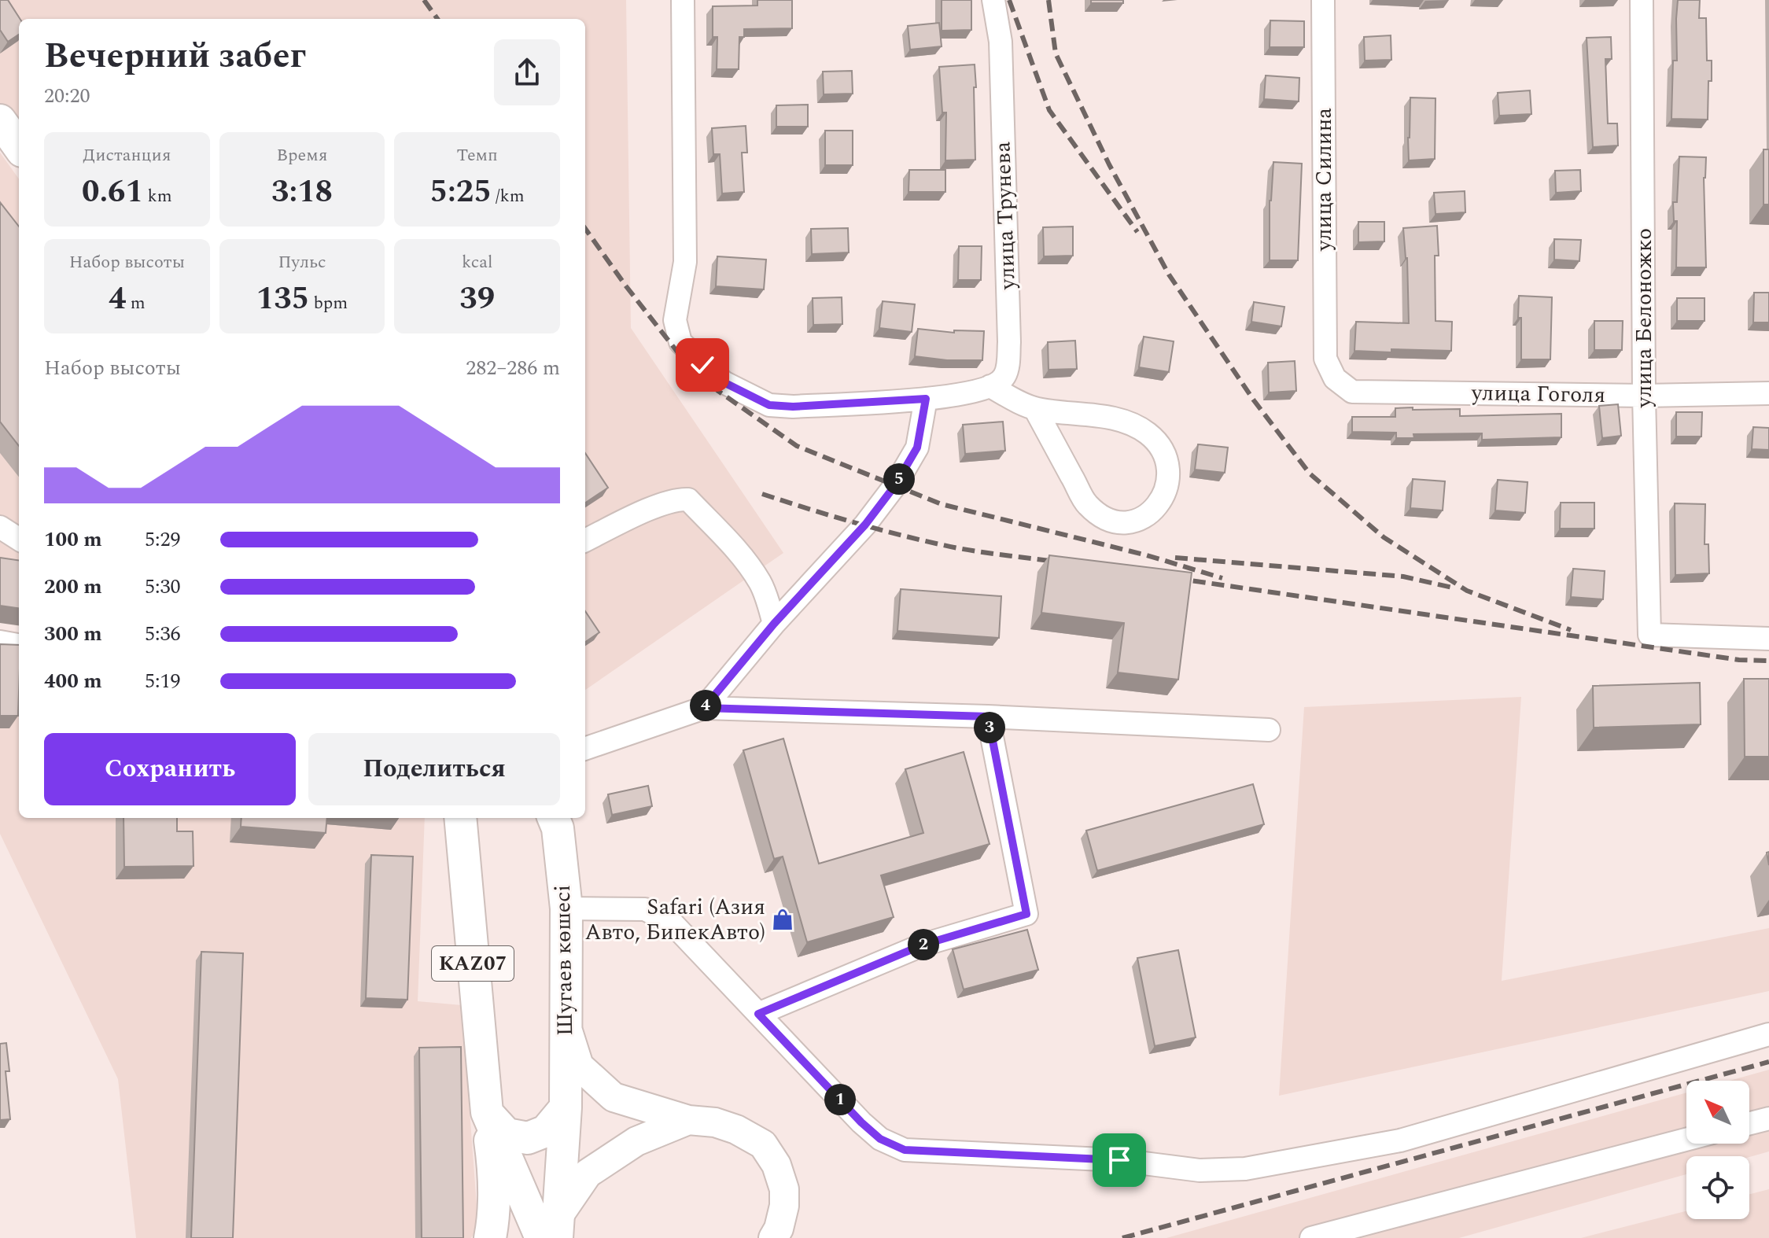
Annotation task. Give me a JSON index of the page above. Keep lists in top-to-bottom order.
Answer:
{
  "streets": {
    "highway": ["Шугаев көшесі", "KAZ07"],
    "street": [
      "улица Силина",
      "улица Трунева",
      "улица Белоножко",
      "улица Гоголя"
    ]
  },
  "crossings": [
    ["улица Силина", "улица Гоголя"],
    ["улица Белоножко", "улица Гоголя"],
    ["Шугаев көшесі", "KAZ07"]
  ],
  "places": {
    "shop": ["Safari (Азия Авто, БипекАвто)"]
  },
  "north": "top left",
  "page": {
    "heading": ["Вечерний забег", "20:20"],
    "stats": [
      ["Дистанция", "0.61 km"],
      ["Время", "3:18"],
      ["Темп", "5:25 /km"],
      ["Набор высоты", "4 m"],
      ["Пульс", "135 bpm"],
      ["kcal", "39"]
    ],
    "chart": ["Набор высоты", "282–286 m"],
    "pins": [
      "5",
      "4",
      "3",
      "2",
      "1"
    ],
    "list": [
      {
        "name": "100 m",
        "note": "5:29"
      },
      {
        "name": "200 m",
        "note": "5:30"
      },
      {
        "name": "300 m",
        "note": "5:36"
      },
      {
        "name": "400 m",
        "note": "5:19"
      }
    ],
    "buttons": ["Сохранить", "Поделиться"]
  }
}
